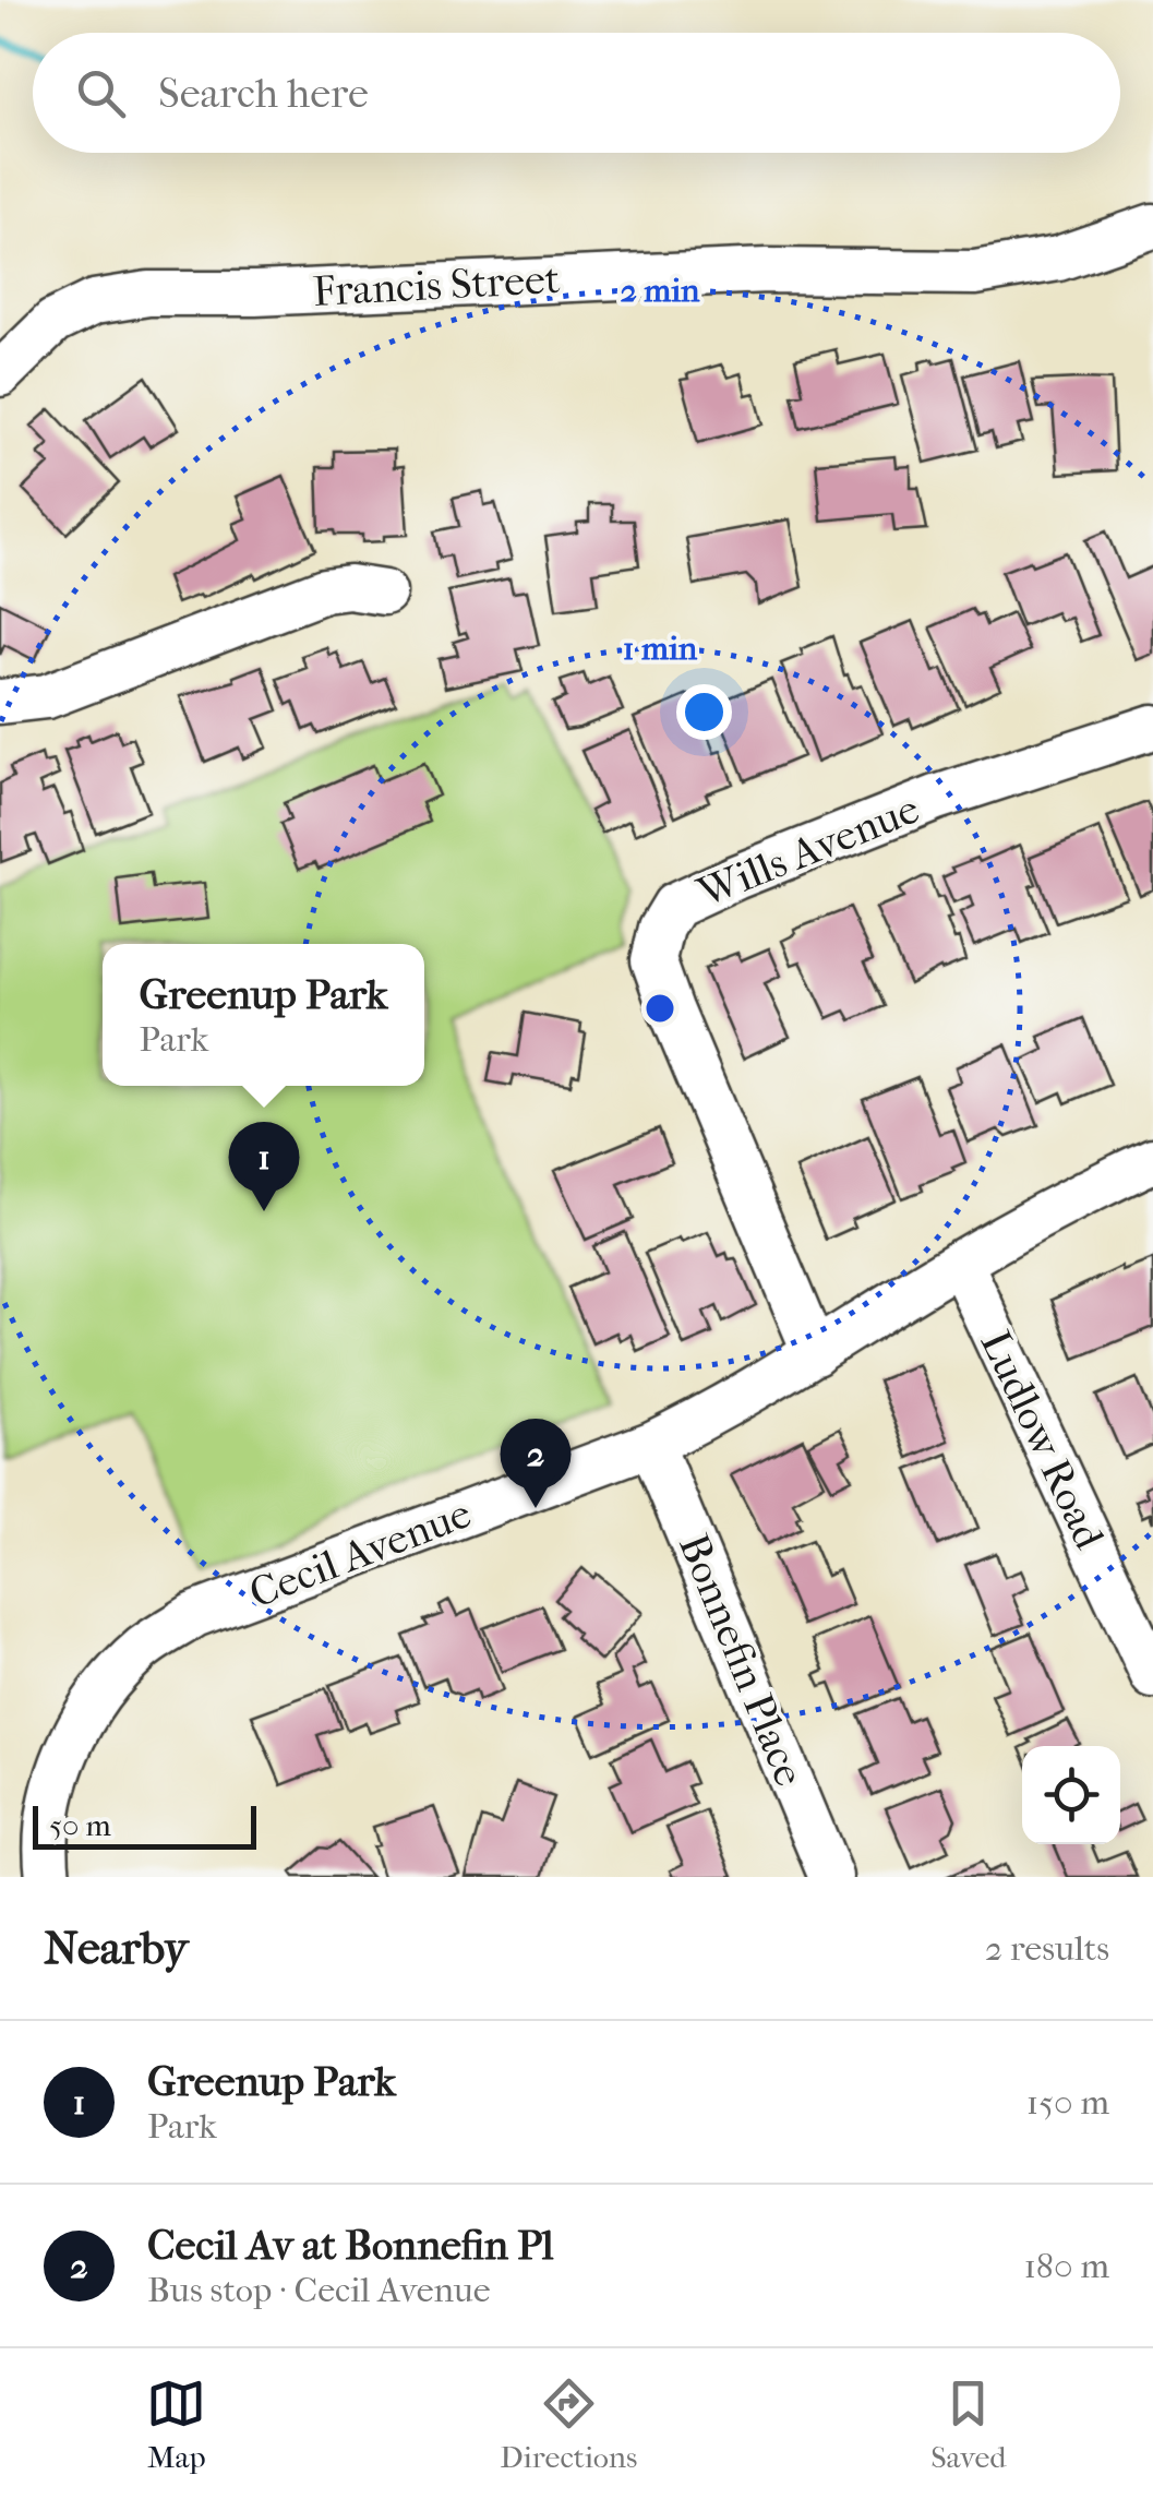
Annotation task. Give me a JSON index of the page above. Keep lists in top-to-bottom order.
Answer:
{
  "streets": {
    "street": [
      "Francis Street",
      "Wills Avenue",
      "Ludlow Road",
      "Cecil Avenue",
      "Bonnefin Place"
    ]
  },
  "crossings": [
    ["Wills Avenue", "Cecil Avenue"],
    ["Ludlow Road", "Cecil Avenue"],
    ["Cecil Avenue", "Bonnefin Place"]
  ],
  "scale_bar": "50 m",
  "page": {
    "search": "Search here",
    "popup": ["Greenup Park", "Park"],
    "pins": ["1", "2"],
    "scale": "50 m",
    "heading": ["Nearby", "2 results"],
    "list": [
      {
        "mark": "1",
        "name": "Greenup Park",
        "note": "Park",
        "value": "150 m"
      },
      {
        "mark": "2",
        "name": "Cecil Av at Bonnefin Pl",
        "note": "Bus stop · Cecil Avenue",
        "value": "180 m"
      }
    ],
    "nav": ["Map", "Directions", "Saved"]
  },
  "rings": ["2 min", "1 min"]
}
